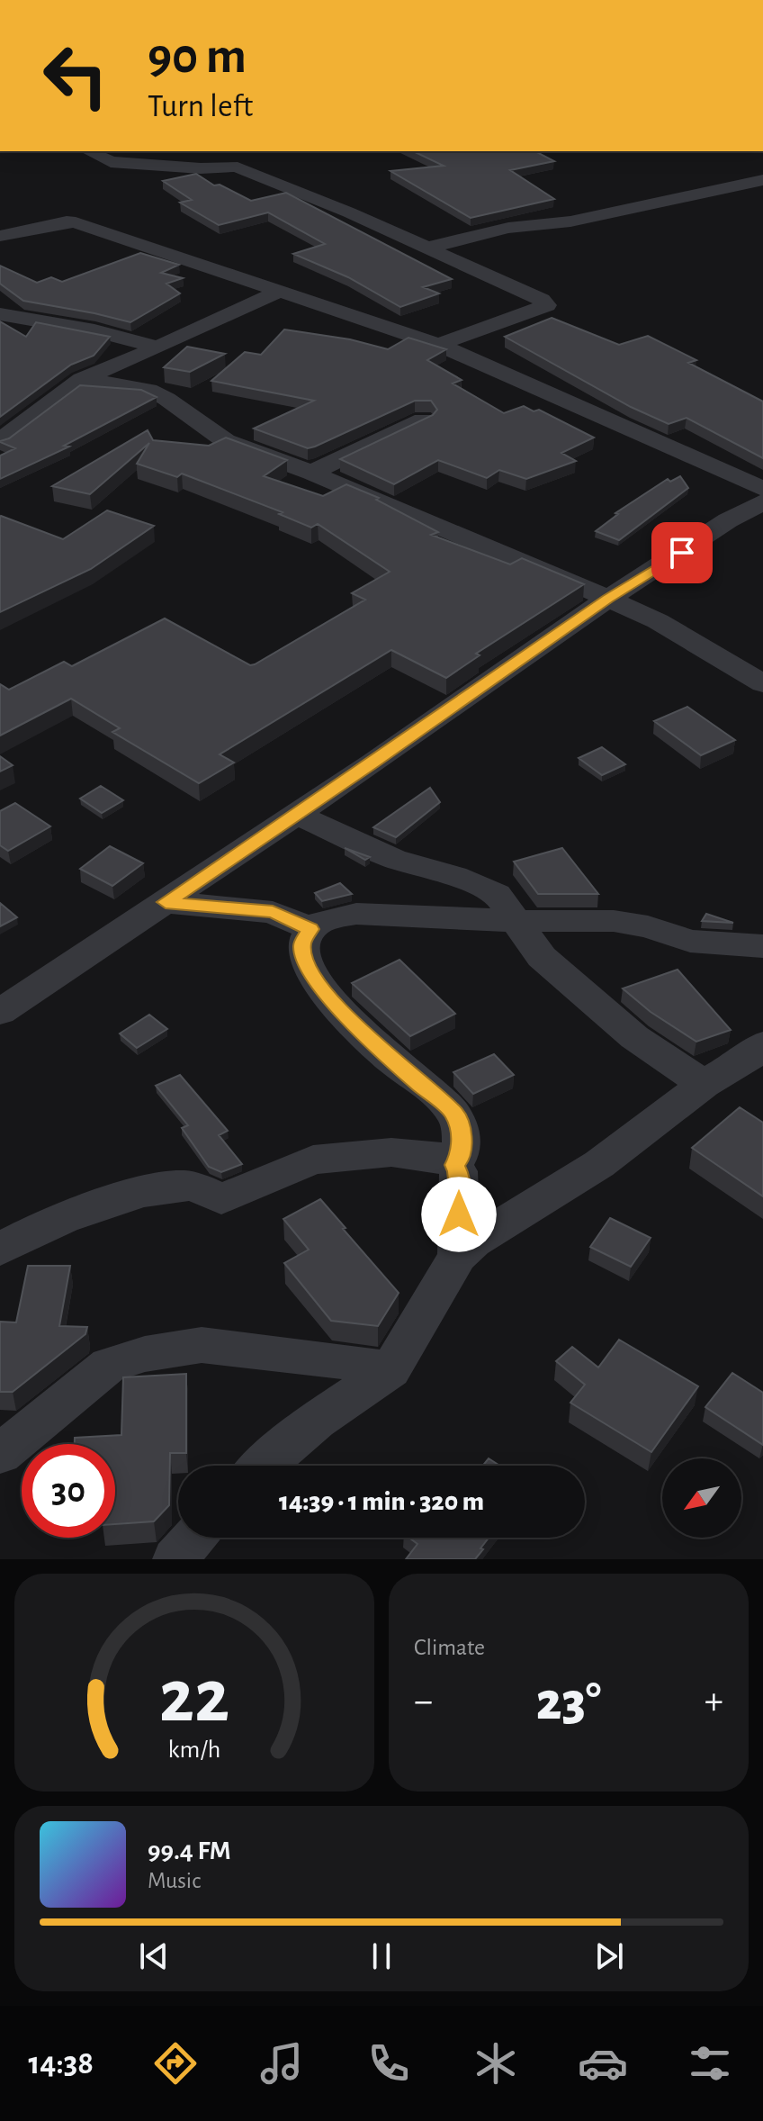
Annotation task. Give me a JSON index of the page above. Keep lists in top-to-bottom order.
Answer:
{
  "north": "bottom left",
  "page": {
    "turn": ["90 m", "Turn left"],
    "limit": "30",
    "trip": "14:39 · 1 min · 320 m",
    "tile": "Climate",
    "heat": ["−", "23°", "+"],
    "song": ["99.4 FM", "Music"],
    "tabs": "14:38",
    "gauge": ["22", "km/h"]
  }
}
